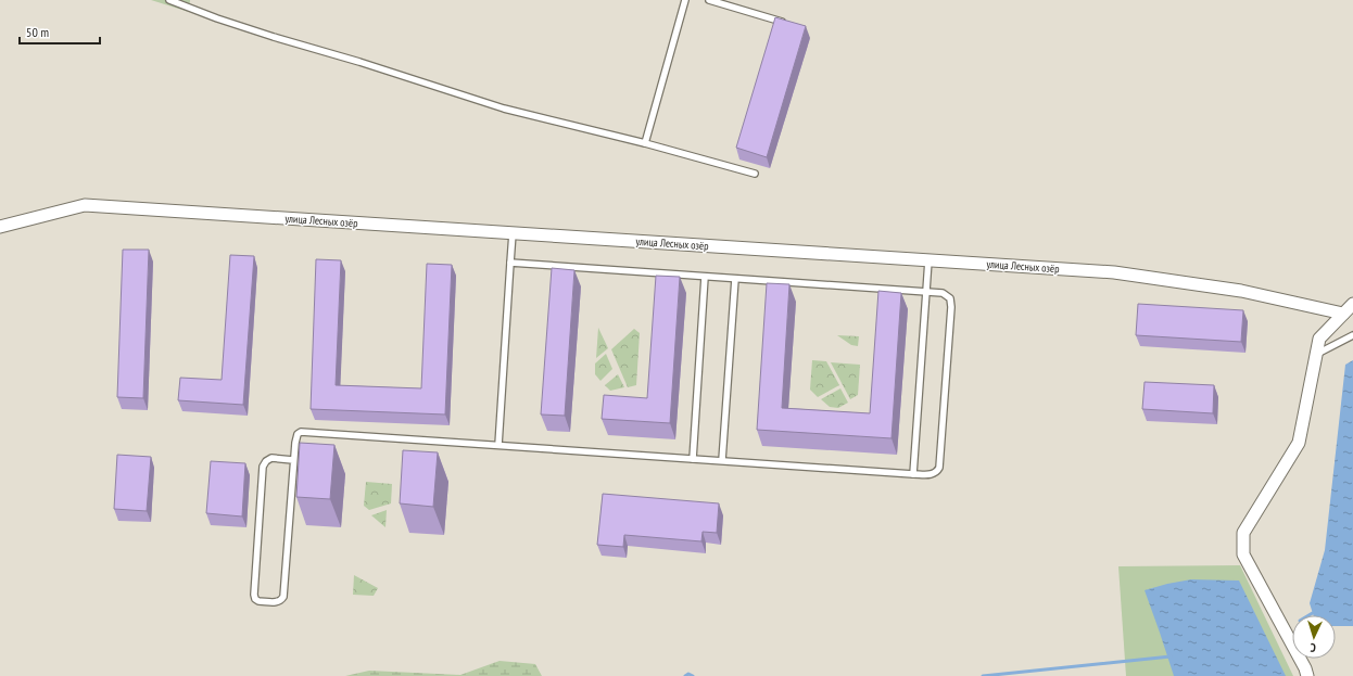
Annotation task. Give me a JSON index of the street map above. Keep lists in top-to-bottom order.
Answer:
{
  "streets": {
    "street": ["улица Лесных озёр"]
  },
  "scale_bar": "50 m",
  "north": "bottom"
}
